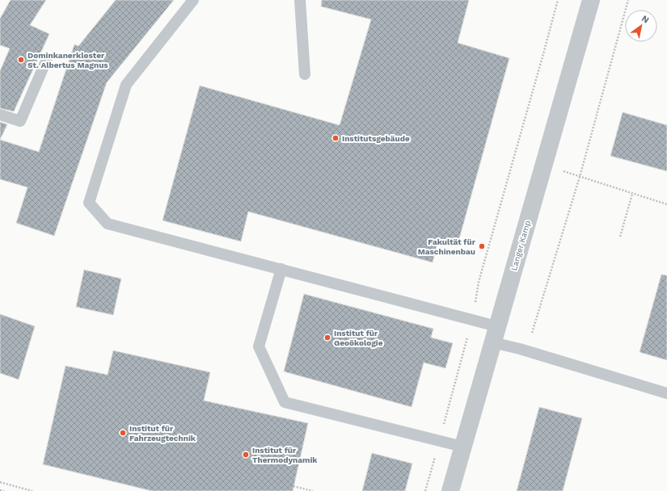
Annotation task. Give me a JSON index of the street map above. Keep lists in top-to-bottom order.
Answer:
{
  "streets": {
    "street": ["Langer Kamp"]
  },
  "places": [
    "Dominkanerkloster St. Albertus Magnus",
    "Institutsgebäude",
    "Fakultät für Maschinenbau",
    "Institut für Geoökologie",
    "Institut für Fahrzeugtechnik",
    "Institut für Thermodynamik"
  ],
  "north": "top right"
}
